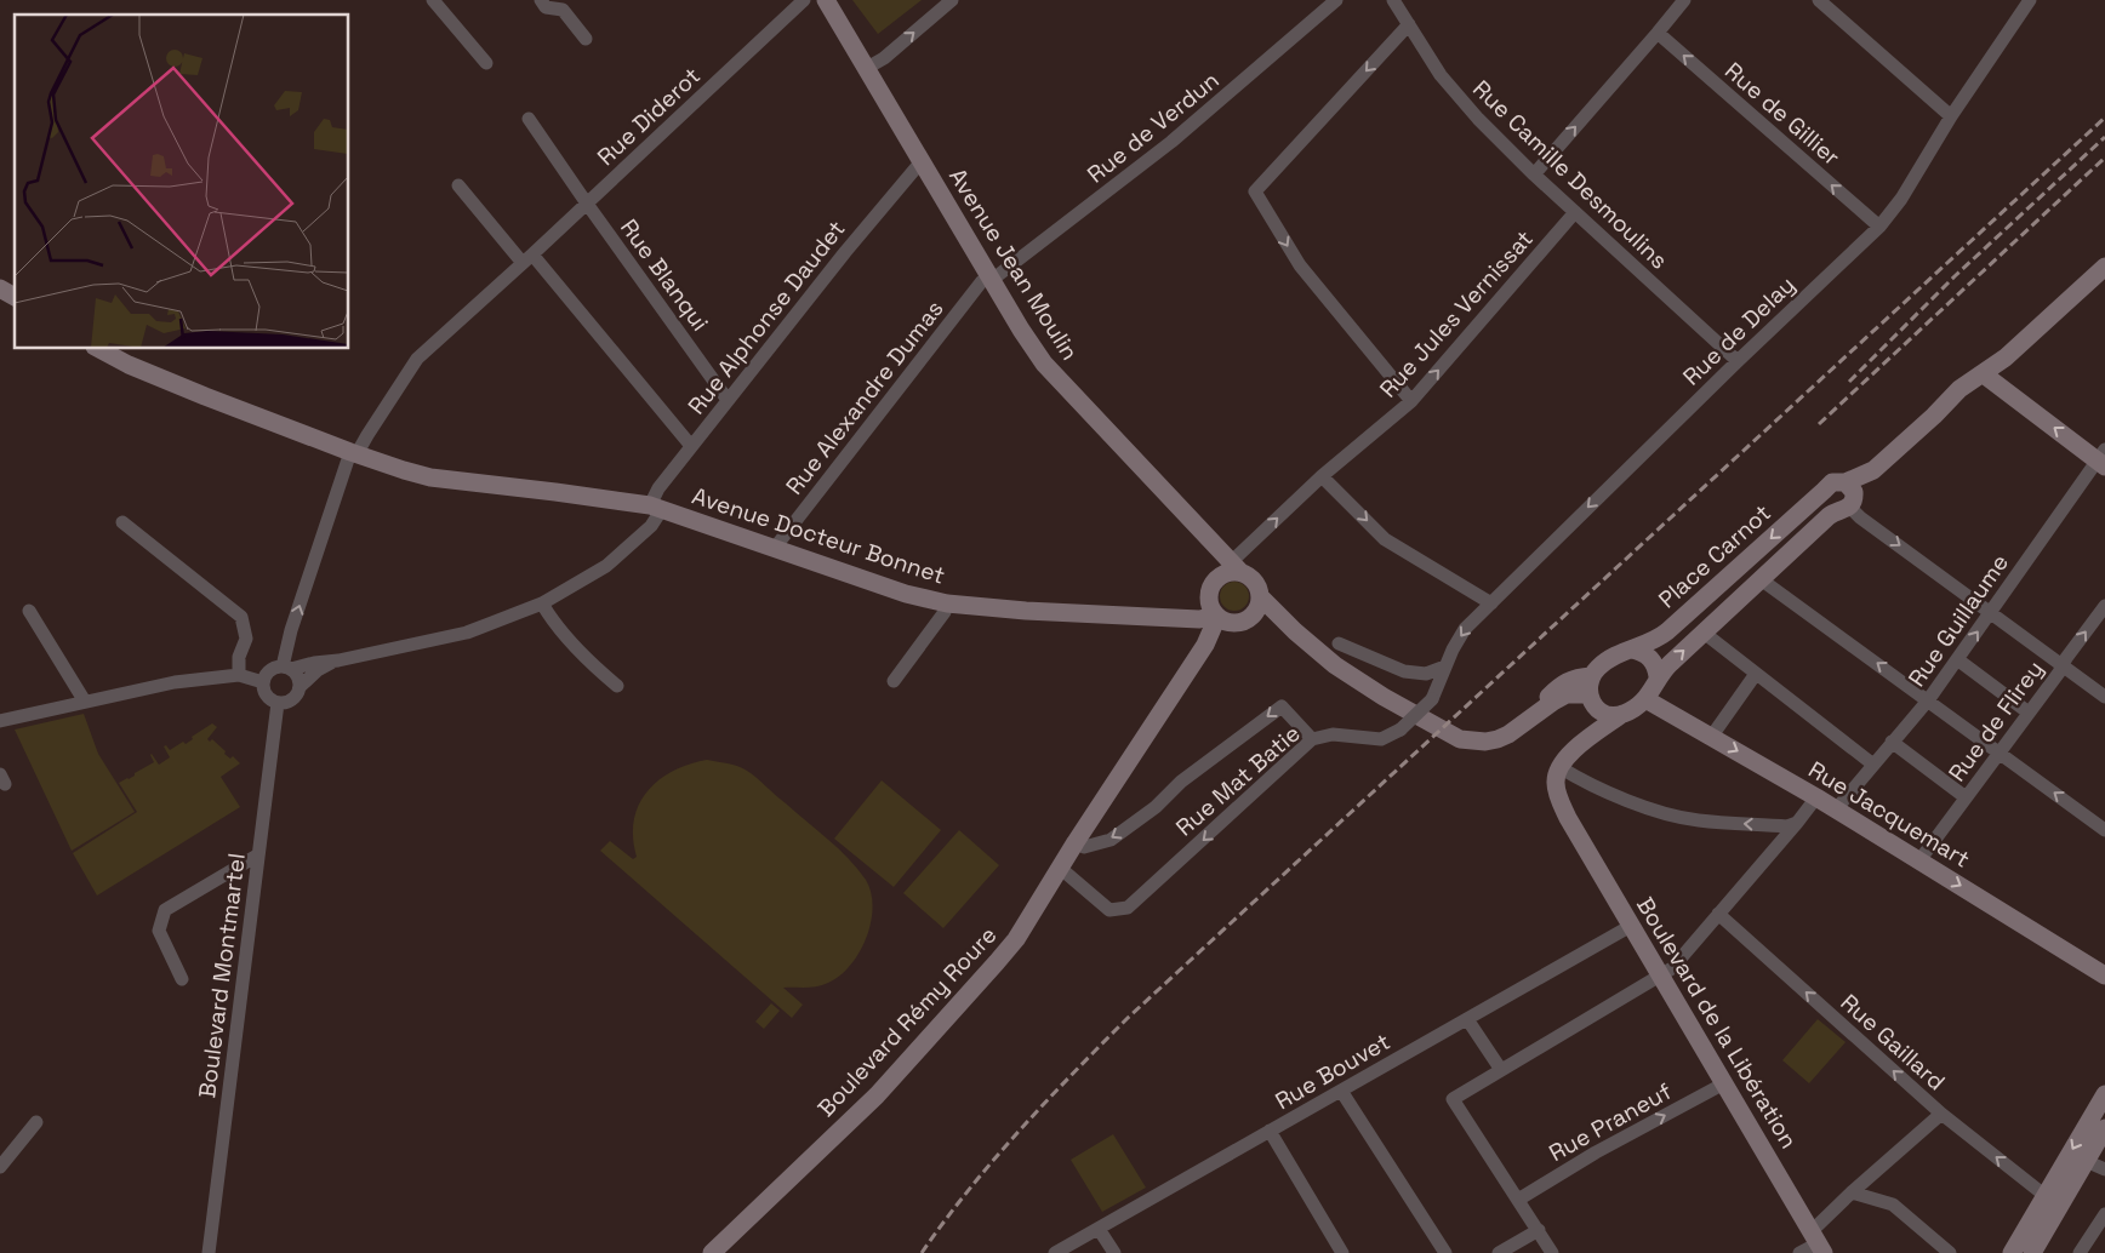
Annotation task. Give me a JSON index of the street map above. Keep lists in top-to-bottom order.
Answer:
{
  "streets": {
    "main road": [
      "Avenue Jean Moulin",
      "Avenue Docteur Bonnet",
      "Place Carnot",
      "Rue Jacquemart",
      "Boulevard Rémy Roure",
      "Boulevard de la Libération"
    ],
    "street": [
      "Rue de Gillier",
      "Rue Diderot",
      "Rue de Verdun",
      "Rue Camille Desmoulins",
      "Rue Blanqui",
      "Rue Jules Vernissat",
      "Rue Alphonse Daudet",
      "Rue de Delay",
      "Rue Alexandre Dumas",
      "Rue Guillaume",
      "Rue de Flirey",
      "Rue Mat Batie",
      "Boulevard Montmartel",
      "Rue Gaillard",
      "Rue Bouvet",
      "Rue Praneuf"
    ]
  },
  "crossings": [
    ["Rue de Gillier", "Rue de Delay"],
    ["Rue Diderot", "Rue Blanqui"],
    ["Rue Diderot", "Avenue Docteur Bonnet"],
    ["Rue Diderot", "Boulevard Montmartel"],
    ["Rue de Verdun", "Avenue Jean Moulin"],
    ["Rue de Verdun", "Rue Alexandre Dumas"],
    ["Rue Camille Desmoulins", "Rue Jules Vernissat"],
    ["Rue Camille Desmoulins", "Rue de Delay"],
    ["Avenue Jean Moulin", "Rue Jules Vernissat"],
    ["Avenue Jean Moulin", "Rue Alphonse Daudet"],
    ["Avenue Jean Moulin", "Rue Alexandre Dumas"],
    ["Avenue Jean Moulin", "Avenue Docteur Bonnet"],
    ["Avenue Jean Moulin", "Boulevard Rémy Roure"],
    ["Rue Blanqui", "Rue Alphonse Daudet"],
    ["Rue Jules Vernissat", "Avenue Docteur Bonnet"],
    ["Rue Jules Vernissat", "Boulevard Rémy Roure"],
    ["Rue Alphonse Daudet", "Avenue Docteur Bonnet"],
    ["Rue de Delay", "Rue Mat Batie"],
    ["Rue Alexandre Dumas", "Avenue Docteur Bonnet"],
    ["Avenue Docteur Bonnet", "Boulevard Rémy Roure"],
    ["Place Carnot", "Rue Jacquemart"],
    ["Rue Guillaume", "Rue Jacquemart"],
    ["Rue de Flirey", "Rue Jacquemart"],
    ["Rue Mat Batie", "Boulevard Rémy Roure"],
    ["Boulevard de la Libération", "Rue Bouvet"],
    ["Boulevard de la Libération", "Rue Praneuf"]
  ],
  "one_way": [
    "Rue de Gillier",
    "Rue Jules Vernissat",
    "Rue de Delay",
    "Rue Mat Batie",
    "Rue Jacquemart",
    "Rue Gaillard"
  ]
}
